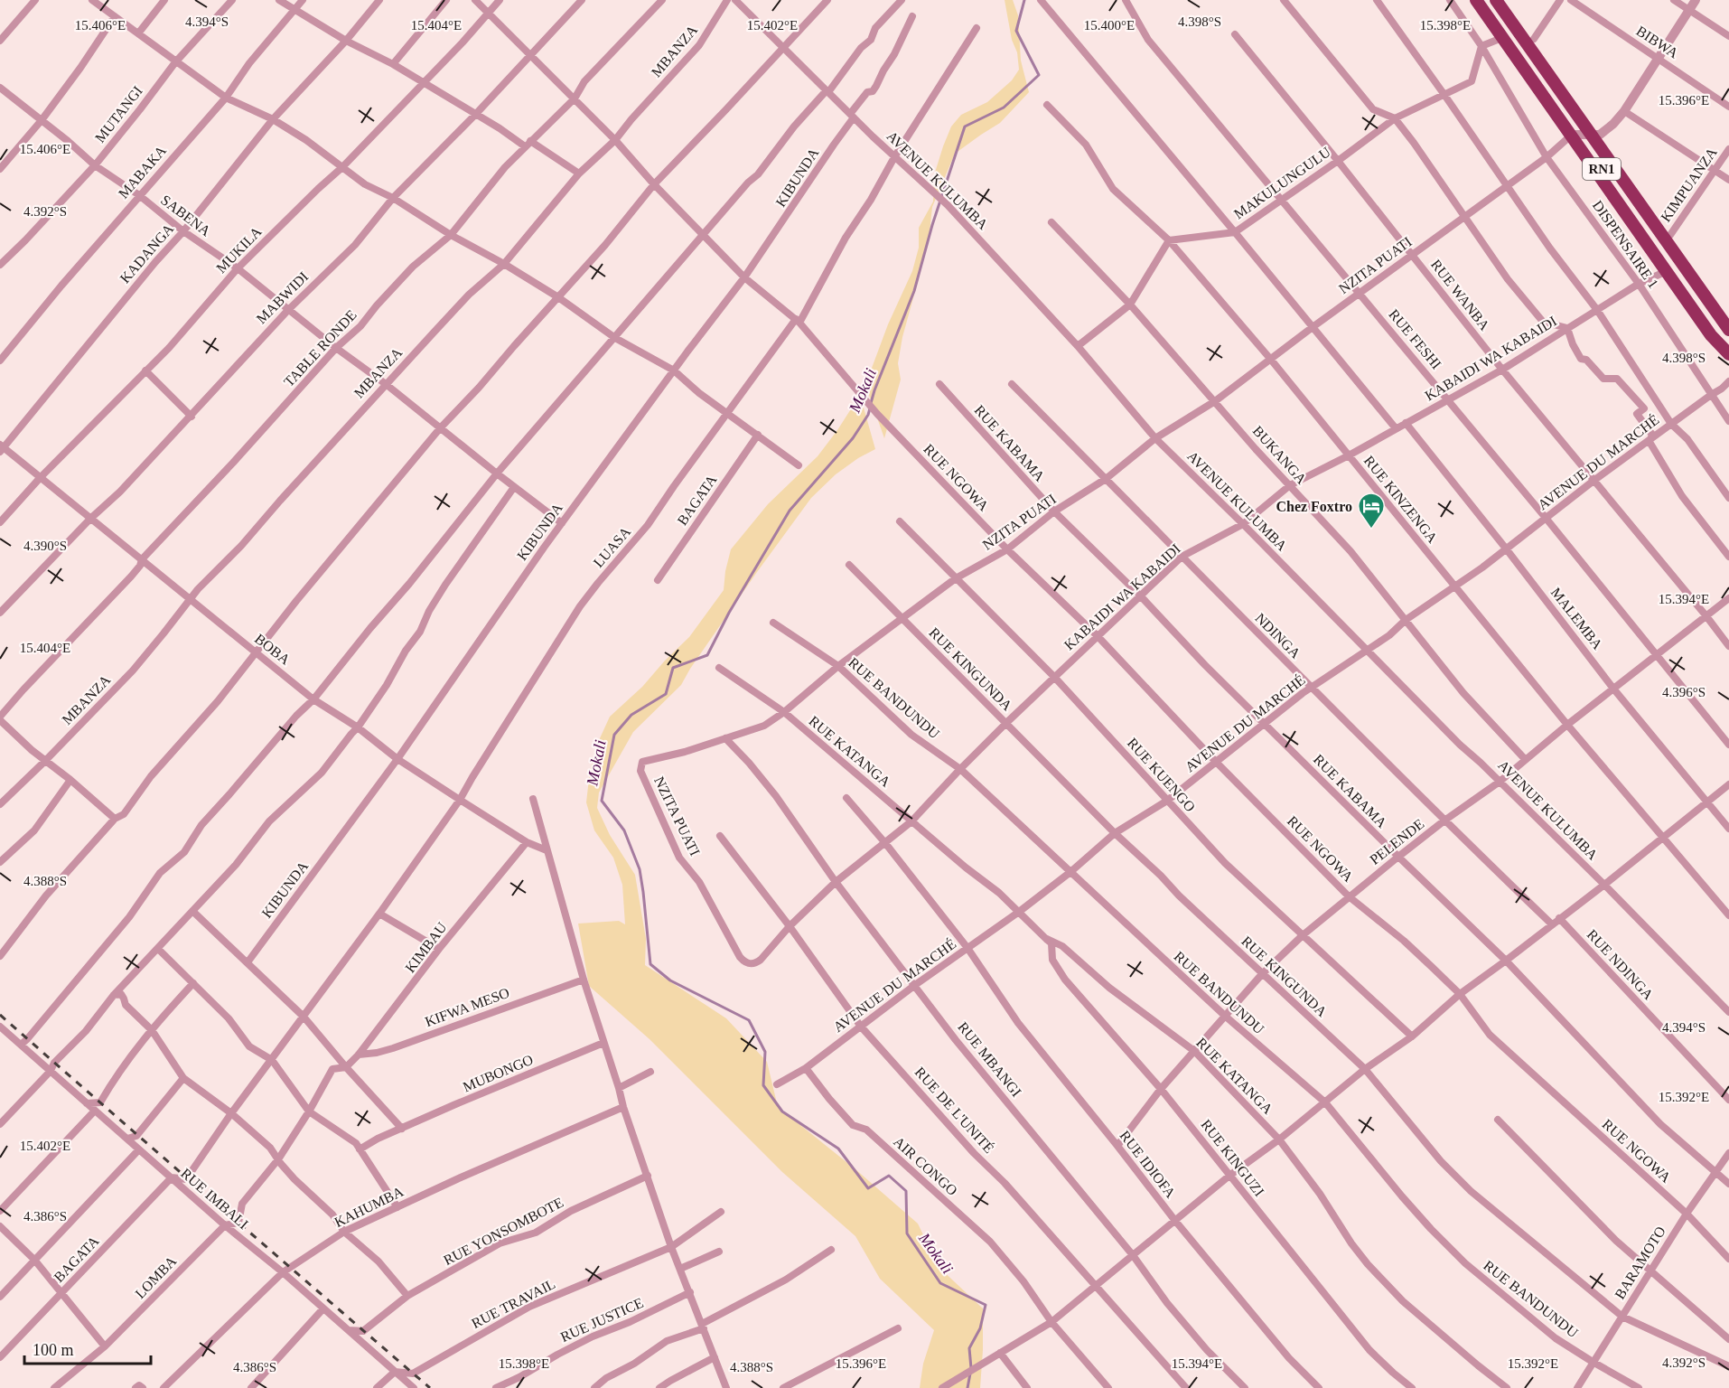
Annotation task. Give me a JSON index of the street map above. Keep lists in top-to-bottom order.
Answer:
{
  "streets": {
    "highway": ["RN1"],
    "street": [
      "BIBWA",
      "MBANZA",
      "MUTANGI",
      "MABAKA",
      "KIBUNDA",
      "AVENUE KULUMBA",
      "MAKULUNGULU",
      "KIMPUANZA",
      "SABENA",
      "DISPENSAIRE 1",
      "MUKILA",
      "KADANGA",
      "NZITA PUATI",
      "RUE WANBA",
      "MABWIDI",
      "RUE FESHI",
      "TABLE RONDE",
      "KABAIDI WA KABAIDI",
      "RUE KABAMA",
      "BUKANGA",
      "AVENUE DU MARCHÉ",
      "RUE NGOWA",
      "RUE KINZENGA",
      "BAGATA",
      "LUASA",
      "MALEMBA",
      "NDINGA",
      "BOBA",
      "RUE KINGUNDA",
      "RUE BANDUNDU",
      "RUE KATANGA",
      "RUE KUENGO",
      "PELENDE",
      "KIMBAU",
      "RUE NDINGA",
      "KIFWA MESO",
      "RUE MBANGI",
      "MUBONGO",
      "RUE DE L'UNITÉ",
      "RUE KINGUZI",
      "RUE IDIOFA",
      "AIR CONGO",
      "RUE IMBALI",
      "KAHUMBA",
      "RUE YONSOMBOTE",
      "BARAMOTO",
      "LOMBA",
      "RUE TRAVAIL",
      "RUE JUSTICE"
    ]
  },
  "crossings": [
    ["MBANZA", "SABENA"],
    ["MBANZA", "RUE NGOWA"],
    ["MBANZA", "BOBA"],
    ["MUTANGI", "SABENA"],
    ["MABAKA", "SABENA"],
    ["KIBUNDA", "AVENUE KULUMBA"],
    ["KIBUNDA", "SABENA"],
    ["KIBUNDA", "RUE NGOWA"],
    ["KIBUNDA", "BOBA"],
    ["AVENUE KULUMBA", "NZITA PUATI"],
    ["AVENUE KULUMBA", "KABAIDI WA KABAIDI"],
    ["AVENUE KULUMBA", "AVENUE DU MARCHÉ"],
    ["AVENUE KULUMBA", "LUASA"],
    ["AVENUE KULUMBA", "PELENDE"],
    ["MAKULUNGULU", "DISPENSAIRE 1"],
    ["MAKULUNGULU", "RUE WANBA"],
    ["MAKULUNGULU", "RUE FESHI"],
    ["MAKULUNGULU", "RUE KINZENGA"],
    ["SABENA", "MUKILA"],
    ["SABENA", "KADANGA"],
    ["SABENA", "MABWIDI"],
    ["SABENA", "TABLE RONDE"],
    ["DISPENSAIRE 1", "NZITA PUATI"],
    ["DISPENSAIRE 1", "KABAIDI WA KABAIDI"],
    ["DISPENSAIRE 1", "AVENUE DU MARCHÉ"],
    ["MUKILA", "RUE NGOWA"],
    ["MUKILA", "BOBA"],
    ["KADANGA", "BOBA"],
    ["NZITA PUATI", "RUE WANBA"],
    ["NZITA PUATI", "RUE FESHI"],
    ["NZITA PUATI", "KABAIDI WA KABAIDI"],
    ["NZITA PUATI", "RUE KABAMA"],
    ["NZITA PUATI", "BUKANGA"],
    ["NZITA PUATI", "RUE NGOWA"],
    ["NZITA PUATI", "RUE KINZENGA"],
    ["NZITA PUATI", "NDINGA"],
    ["NZITA PUATI", "RUE KINGUNDA"],
    ["NZITA PUATI", "RUE BANDUNDU"],
    ["NZITA PUATI", "RUE KATANGA"],
    ["NZITA PUATI", "RUE KUENGO"],
    ["NZITA PUATI", "RUE MBANGI"],
    ["RUE WANBA", "KABAIDI WA KABAIDI"],
    ["RUE WANBA", "AVENUE DU MARCHÉ"],
    ["RUE WANBA", "PELENDE"],
    ["MABWIDI", "RUE NGOWA"],
    ["MABWIDI", "BOBA"],
    ["RUE FESHI", "KABAIDI WA KABAIDI"],
    ["RUE FESHI", "AVENUE DU MARCHÉ"],
    ["RUE FESHI", "PELENDE"],
    ["TABLE RONDE", "RUE NGOWA"],
    ["TABLE RONDE", "BOBA"],
    ["KABAIDI WA KABAIDI", "RUE KABAMA"],
    ["KABAIDI WA KABAIDI", "BUKANGA"],
    ["KABAIDI WA KABAIDI", "RUE NGOWA"],
    ["KABAIDI WA KABAIDI", "RUE KINZENGA"],
    ["KABAIDI WA KABAIDI", "MALEMBA"],
    ["KABAIDI WA KABAIDI", "NDINGA"],
    ["KABAIDI WA KABAIDI", "RUE KINGUNDA"],
    ["KABAIDI WA KABAIDI", "RUE BANDUNDU"],
    ["KABAIDI WA KABAIDI", "RUE KATANGA"],
    ["KABAIDI WA KABAIDI", "RUE KUENGO"],
    ["KABAIDI WA KABAIDI", "RUE MBANGI"],
    ["KABAIDI WA KABAIDI", "RUE DE L'UNITÉ"],
    ["KABAIDI WA KABAIDI", "RUE IDIOFA"],
    ["RUE KABAMA", "AVENUE DU MARCHÉ"],
    ["RUE KABAMA", "PELENDE"],
    ["RUE KABAMA", "BARAMOTO"],
    ["BUKANGA", "AVENUE DU MARCHÉ"],
    ["BUKANGA", "PELENDE"],
    ["AVENUE DU MARCHÉ", "RUE NGOWA"],
    ["AVENUE DU MARCHÉ", "RUE KINZENGA"],
    ["AVENUE DU MARCHÉ", "MALEMBA"],
    ["AVENUE DU MARCHÉ", "NDINGA"],
    ["AVENUE DU MARCHÉ", "RUE KINGUNDA"],
    ["AVENUE DU MARCHÉ", "RUE BANDUNDU"],
    ["AVENUE DU MARCHÉ", "RUE KATANGA"],
    ["AVENUE DU MARCHÉ", "RUE KUENGO"],
    ["AVENUE DU MARCHÉ", "RUE MBANGI"],
    ["AVENUE DU MARCHÉ", "RUE DE L'UNITÉ"],
    ["AVENUE DU MARCHÉ", "RUE IDIOFA"],
    ["AVENUE DU MARCHÉ", "AIR CONGO"],
    ["RUE NGOWA", "LUASA"],
    ["RUE NGOWA", "PELENDE"],
    ["RUE NGOWA", "BARAMOTO"],
    ["RUE KINZENGA", "PELENDE"],
    ["BAGATA", "LUASA"],
    ["BAGATA", "RUE IMBALI"],
    ["LUASA", "BOBA"],
    ["LUASA", "RUE IMBALI"],
    ["MALEMBA", "PELENDE"],
    ["NDINGA", "PELENDE"],
    ["BOBA", "KIMBAU"],
    ["RUE KINGUNDA", "PELENDE"],
    ["RUE KINGUNDA", "BARAMOTO"],
    ["RUE BANDUNDU", "PELENDE"],
    ["RUE BANDUNDU", "BARAMOTO"],
    ["RUE KATANGA", "PELENDE"],
    ["RUE KATANGA", "RUE KINGUZI"],
    ["RUE KUENGO", "PELENDE"],
    ["PELENDE", "RUE KINGUZI"],
    ["PELENDE", "RUE IDIOFA"],
    ["KIMBAU", "KIFWA MESO"],
    ["RUE IMBALI", "KAHUMBA"],
    ["RUE IMBALI", "RUE YONSOMBOTE"],
    ["RUE IMBALI", "LOMBA"],
    ["RUE IMBALI", "RUE TRAVAIL"]
  ],
  "water": ["Mokali"],
  "places": {
    "hotel": ["Chez Foxtro"]
  },
  "scale_bar": "100 m",
  "coordinates": [
    "4.398°S",
    "4.394°S",
    "15.406°E",
    "15.404°E",
    "15.402°E",
    "15.400°E",
    "15.398°E",
    "15.396°E",
    "4.392°S",
    "4.390°S",
    "15.394°E",
    "4.396°S",
    "4.388°S",
    "15.392°E",
    "4.386°S"
  ]
}
